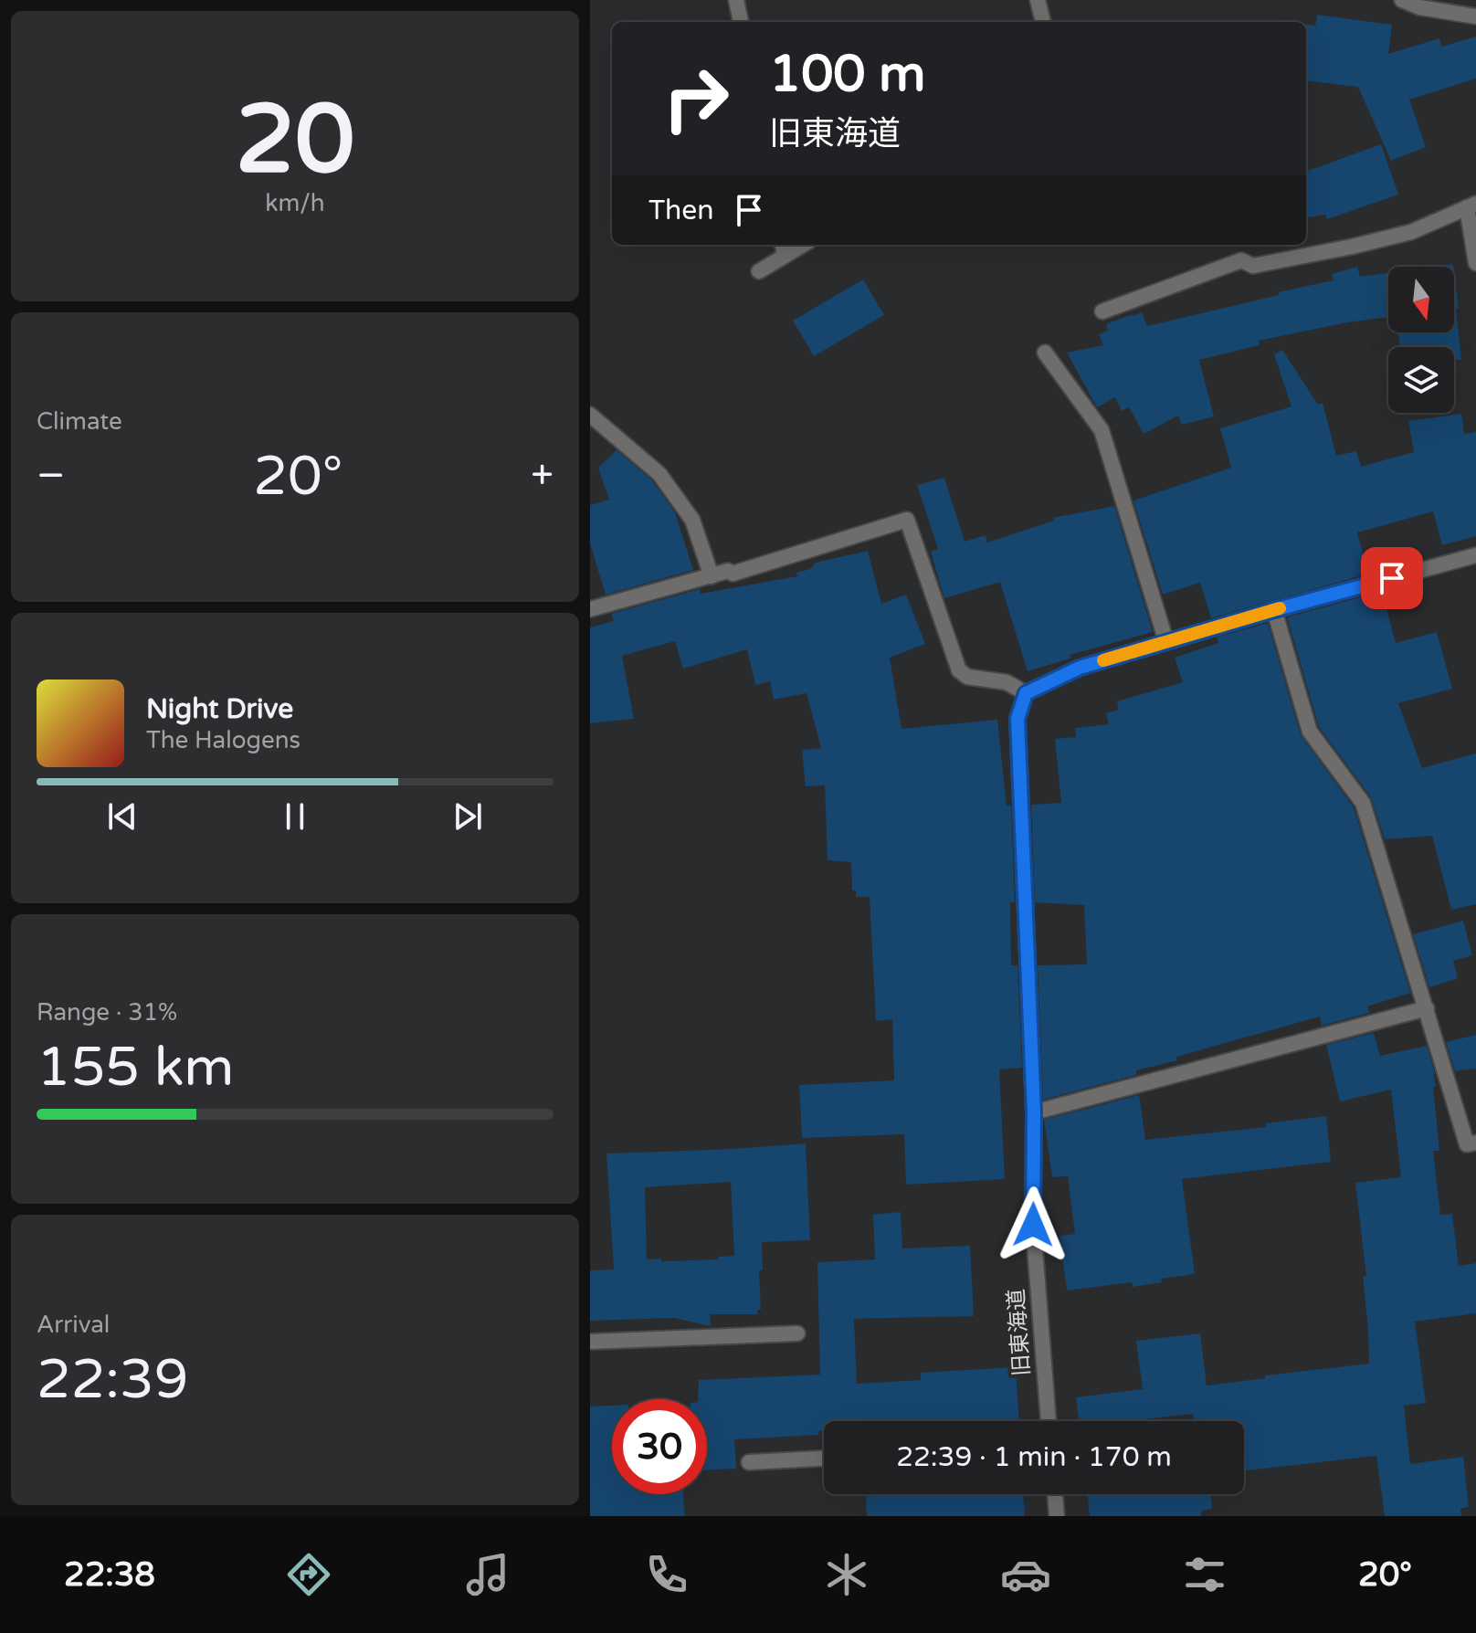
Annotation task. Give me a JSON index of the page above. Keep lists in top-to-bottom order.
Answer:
{
  "streets": {
    "street": ["旧東海道"]
  },
  "north": "bottom",
  "page": {
    "tile": [
      ["20", "km/h"],
      "Climate",
      ["Range · 31%", "155 km"],
      ["Arrival", "22:39"]
    ],
    "turn": ["100 m", "旧東海道"],
    "then": "Then",
    "heat": ["−", "20°", "+"],
    "song": ["Night Drive", "The Halogens"],
    "limit": "30",
    "trip": "22:39 · 1 min · 170 m",
    "tabs": ["22:38", "20°"]
  }
}
